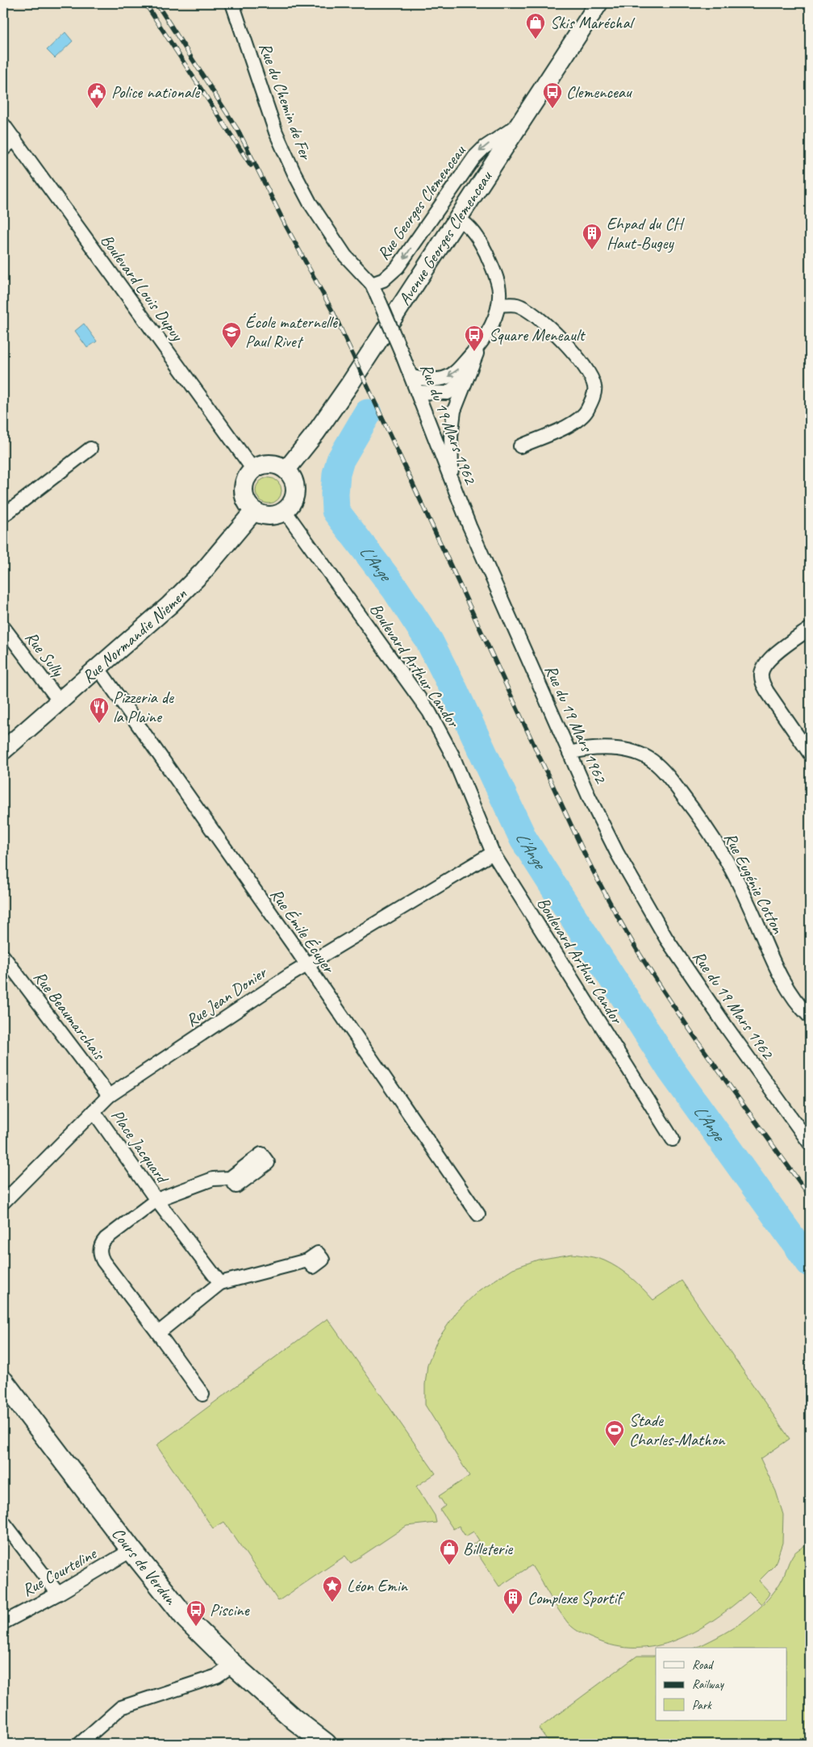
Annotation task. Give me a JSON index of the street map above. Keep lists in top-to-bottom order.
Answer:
{
  "streets": {
    "main road": ["Avenue Georges Clemenceau", "Rue Normandie Niemen", "Cours de Verdun"],
    "street": [
      "Rue du Chemin de Fer",
      "Rue Georges Clemenceau",
      "Boulevard Louis Dupuy",
      "Rue du 19 Mars 1962",
      "Rue Sully",
      "Boulevard Arthur Candor",
      "Rue Eugénie Cotton",
      "Rue Émile Écuyer",
      "Rue Jean Donier",
      "Rue Beaumarchais",
      "Place Jacquard",
      "Rue Courteline"
    ]
  },
  "crossings": [
    ["Rue du Chemin de Fer", "Rue Georges Clemenceau"],
    ["Rue du Chemin de Fer", "Rue du 19 Mars 1962"],
    ["Rue Georges Clemenceau", "Avenue Georges Clemenceau"],
    ["Rue Georges Clemenceau", "Rue du 19 Mars 1962"],
    ["Avenue Georges Clemenceau", "Boulevard Louis Dupuy"],
    ["Avenue Georges Clemenceau", "Rue Normandie Niemen"],
    ["Avenue Georges Clemenceau", "Boulevard Arthur Candor"],
    ["Boulevard Louis Dupuy", "Rue Normandie Niemen"],
    ["Boulevard Louis Dupuy", "Boulevard Arthur Candor"],
    ["Rue du 19 Mars 1962", "Rue Eugénie Cotton"],
    ["Rue Normandie Niemen", "Rue Sully"],
    ["Rue Normandie Niemen", "Boulevard Arthur Candor"],
    ["Rue Normandie Niemen", "Rue Émile Écuyer"],
    ["Boulevard Arthur Candor", "Rue Jean Donier"],
    ["Rue Émile Écuyer", "Rue Jean Donier"],
    ["Rue Jean Donier", "Rue Beaumarchais"],
    ["Rue Jean Donier", "Place Jacquard"],
    ["Cours de Verdun", "Rue Courteline"]
  ],
  "one_way": ["Rue Georges Clemenceau"],
  "water": ["L'Ange"],
  "places": {
    "shop": ["Skis Maréchal", "Billeterie"],
    "public building": ["Police nationale"],
    "bus stop": ["Clemenceau", "Square Meneault", "Piscine"],
    "building": ["Ehpad du CH Haut-Bugey", "Complexe Sportif"],
    "school or university": ["École maternelle Paul Rivet"],
    "restaurant": ["Pizzeria de la Plaine"],
    "sports": ["Stade Charles-Mathon"],
    "place": ["Léon Emin"]
  },
  "legend": ["Road", "Railway", "Park"]
}
